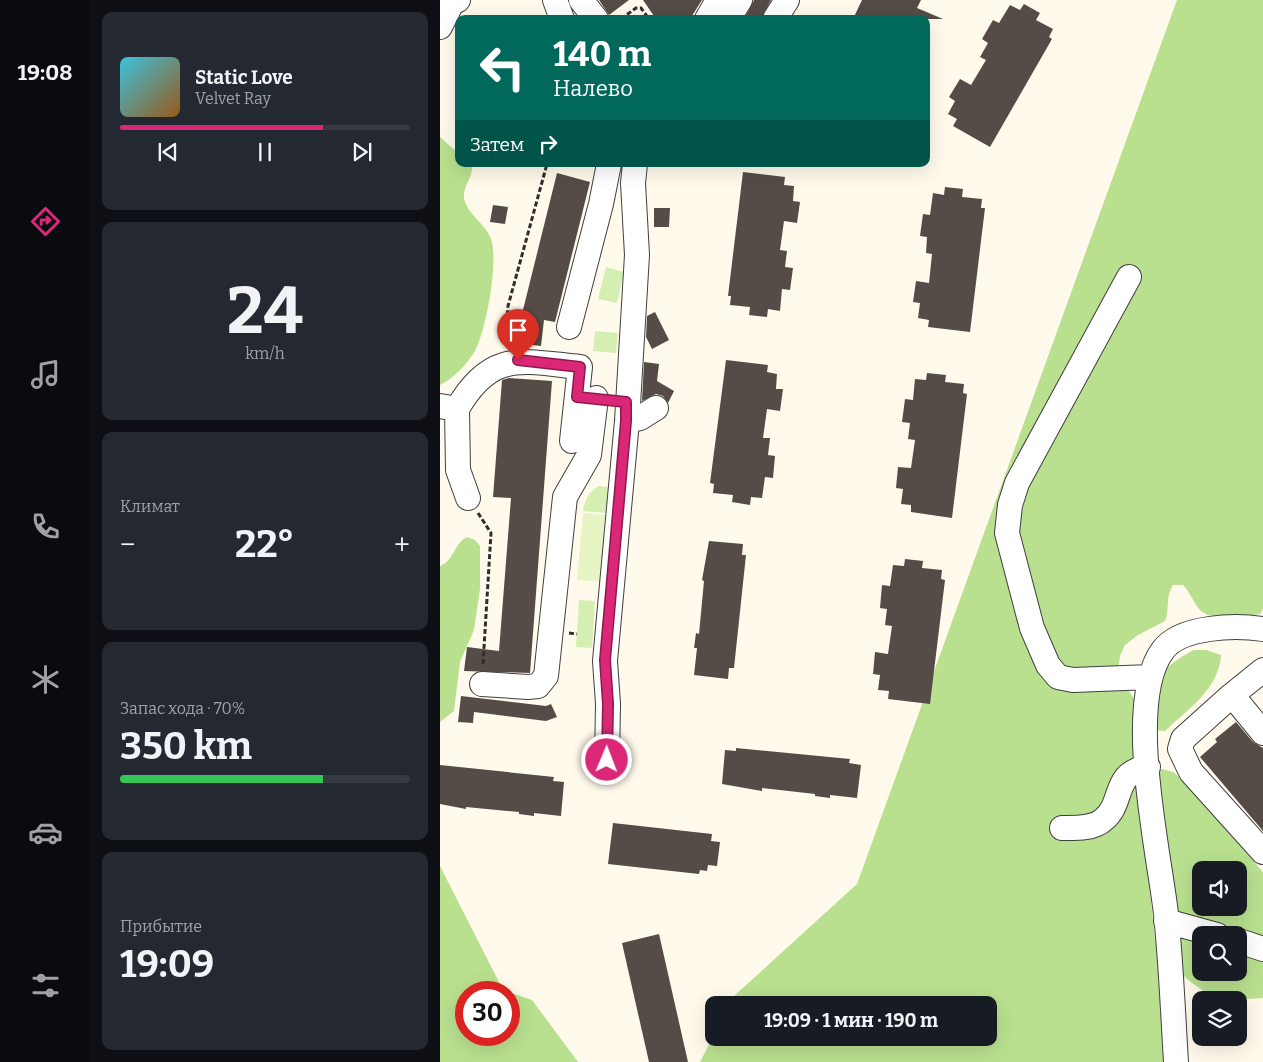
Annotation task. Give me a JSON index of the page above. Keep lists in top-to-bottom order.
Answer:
{
  "page": {
    "tabs": "19:08",
    "turn": ["140 m", "Налево"],
    "song": ["Static Love", "Velvet Ray"],
    "then": "Затем",
    "tile": [
      ["24", "km/h"],
      "Климат",
      ["Запас хода · 70%", "350 km"],
      ["Прибытие", "19:09"]
    ],
    "heat": ["−", "22°", "+"],
    "limit": "30",
    "trip": "19:09 · 1 мин · 190 m"
  }
}
